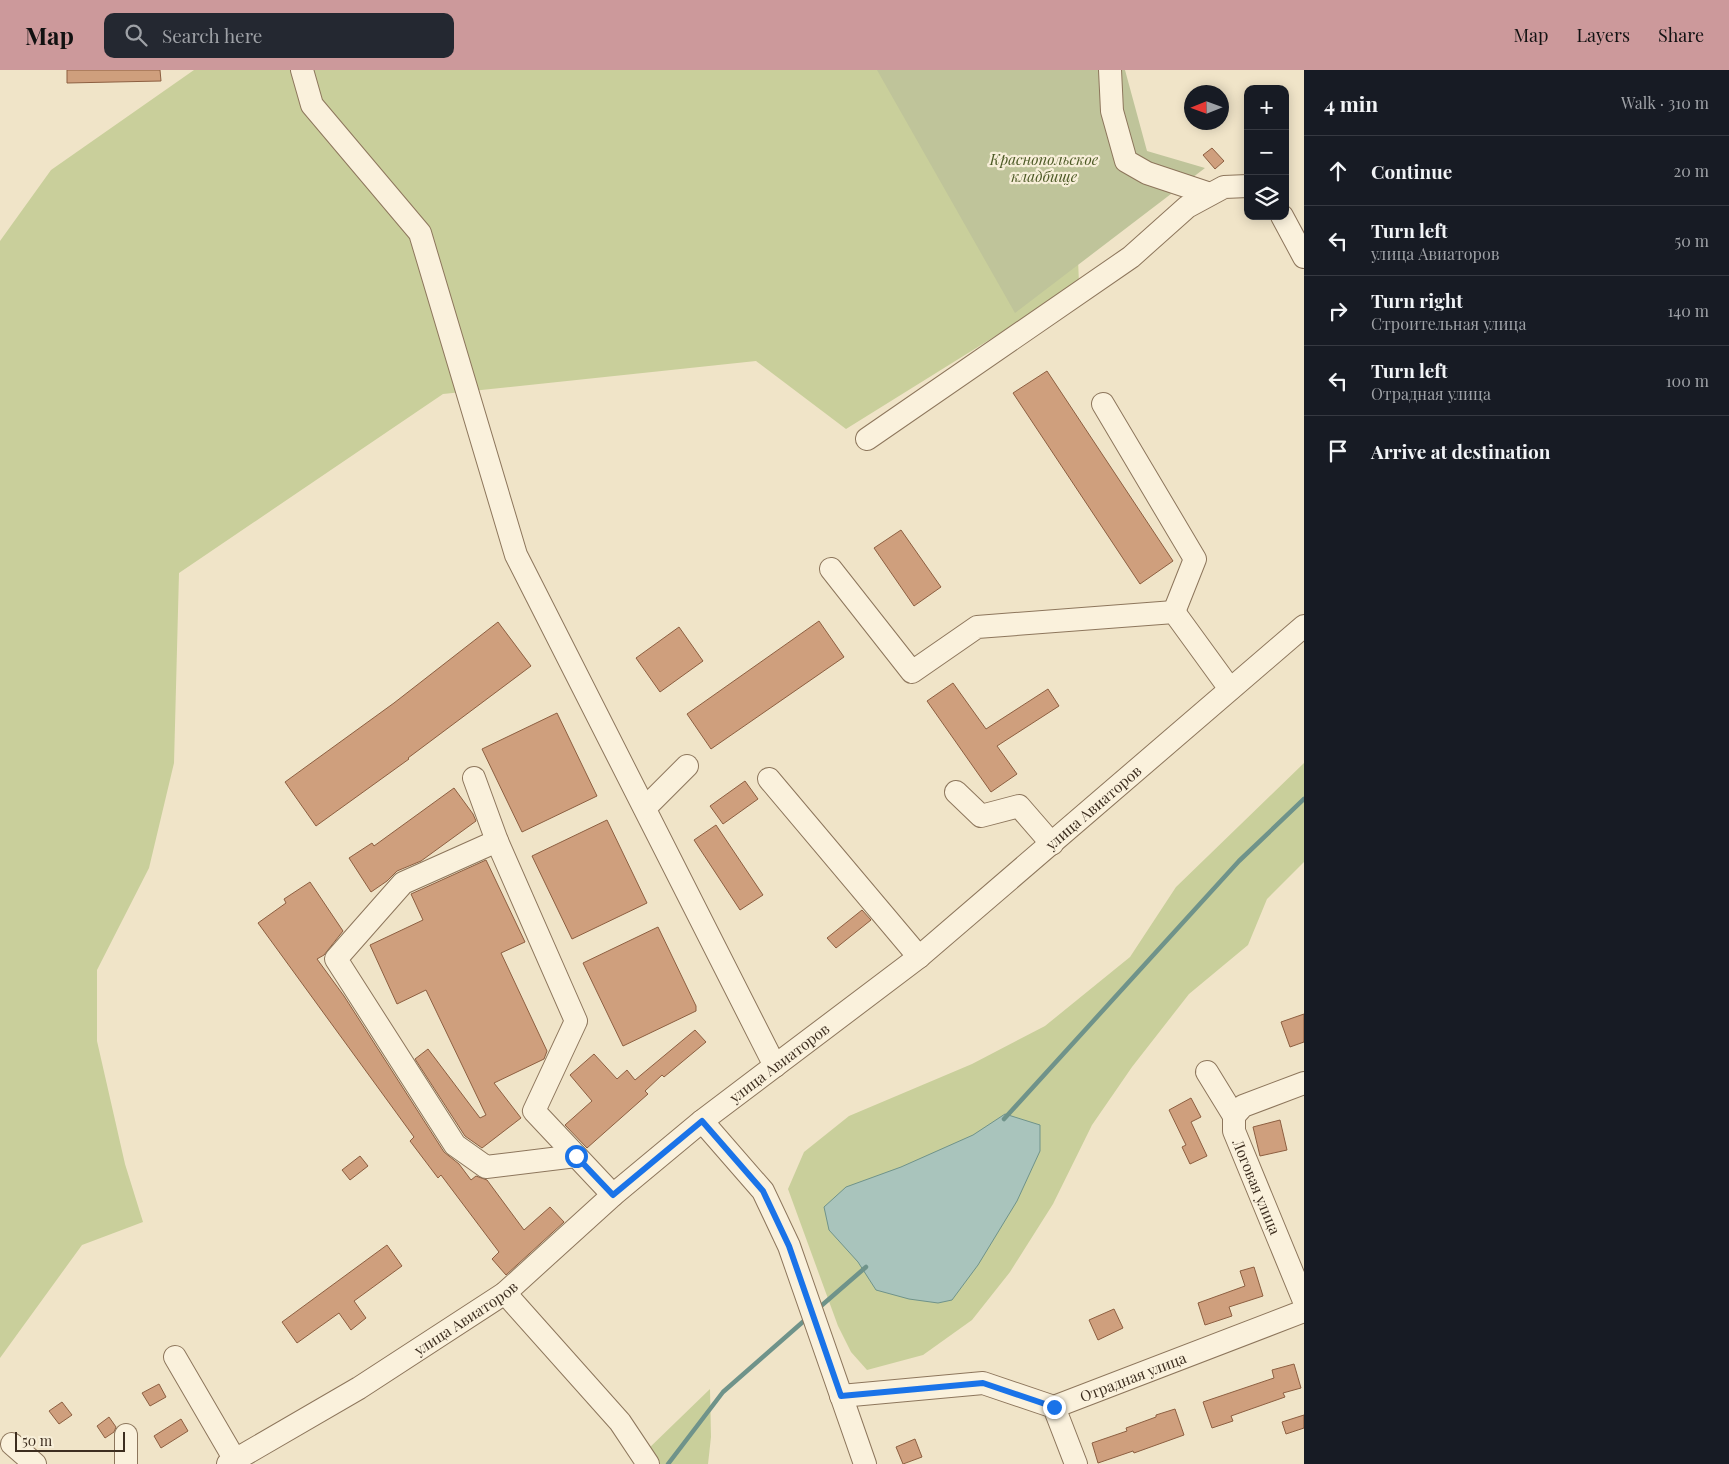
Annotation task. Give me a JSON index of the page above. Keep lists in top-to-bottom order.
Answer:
{
  "streets": {
    "street": ["улица Авиаторов", "Логовая улица", "Отрадная улица"]
  },
  "parks": ["Краснопольское кладбище"],
  "scale_bar": "50 m",
  "north": "left",
  "page": {
    "header": "Map",
    "search": "Search here",
    "nav": ["Map", "Layers", "Share"],
    "heading": ["4 min", "Walk · 310 m"],
    "map_buttons": ["+", "−"],
    "list": [
      ["Continue", "20 m"],
      ["Turn left", "улица Авиаторов", "50 m"],
      ["Turn right", "Строительная улица", "140 m"],
      ["Turn left", "Отрадная улица", "100 m"],
      "Arrive at destination"
    ],
    "scale": "50 m"
  }
}
